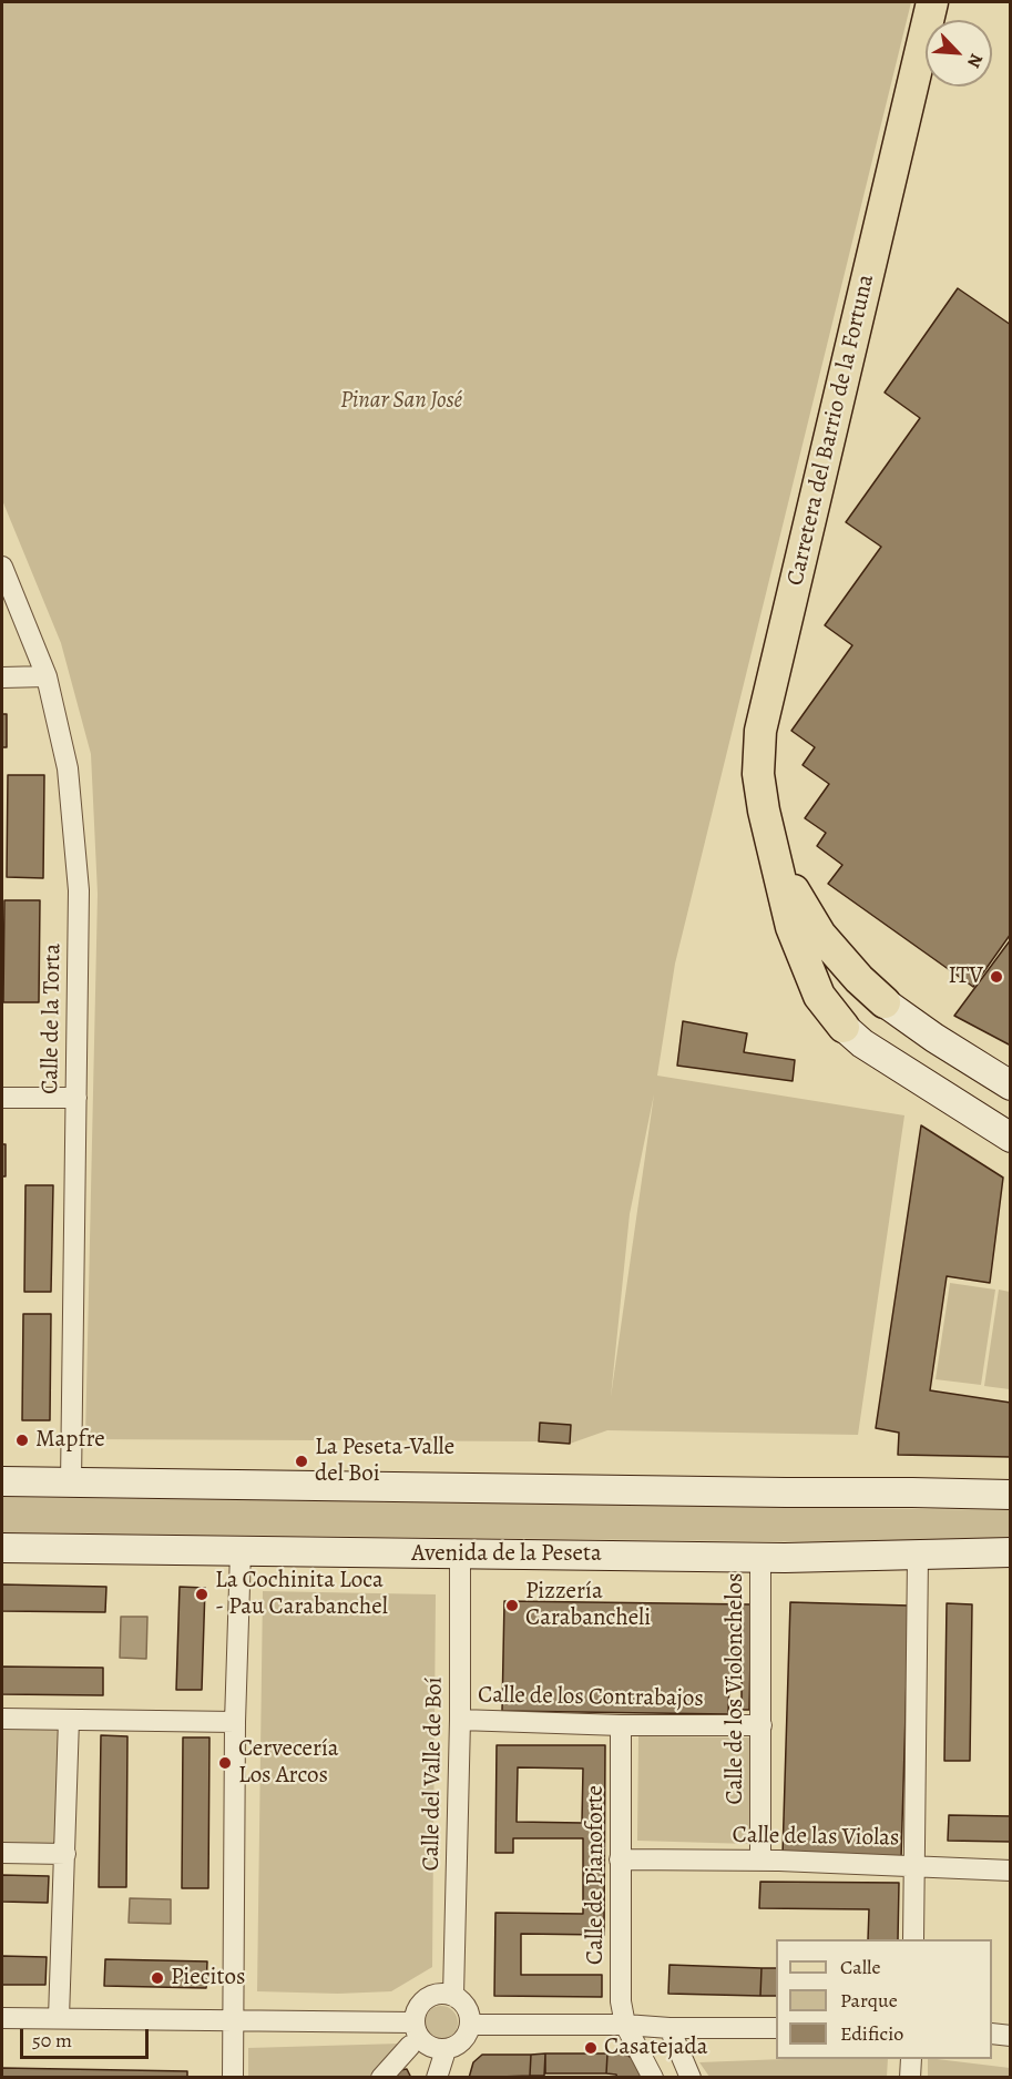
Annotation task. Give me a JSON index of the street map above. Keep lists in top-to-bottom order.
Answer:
{
  "streets": {
    "main road": ["Carretera del Barrio de la Fortuna"],
    "street": [
      "Calle de la Torta",
      "Avenida de la Peseta",
      "Calle de los Violonchelos",
      "Calle de los Contrabajos",
      "Calle del Valle de Boí",
      "Calle de las Violas",
      "Calle de Pianoforte"
    ]
  },
  "crossings": [
    ["Avenida de la Peseta", "Calle de los Violonchelos"],
    ["Avenida de la Peseta", "Calle del Valle de Boí"],
    ["Calle de los Violonchelos", "Calle de los Contrabajos"],
    ["Calle de los Violonchelos", "Calle de las Violas"],
    ["Calle de los Contrabajos", "Calle del Valle de Boí"],
    ["Calle de los Contrabajos", "Calle de Pianoforte"],
    ["Calle de las Violas", "Calle de Pianoforte"]
  ],
  "parks": ["Pinar San José"],
  "places": [
    "ITV",
    "Mapfre",
    "La Peseta-Valle del Boi",
    "La Cochinita Loca - Pau Carabanchel",
    "Pizzería Carabancheli",
    "Cervecería Los Arcos",
    "Piecitos",
    "Casatejada"
  ],
  "legend": ["Calle", "Parque", "Edificio"],
  "scale_bar": "50 m",
  "north": "bottom right"
}
